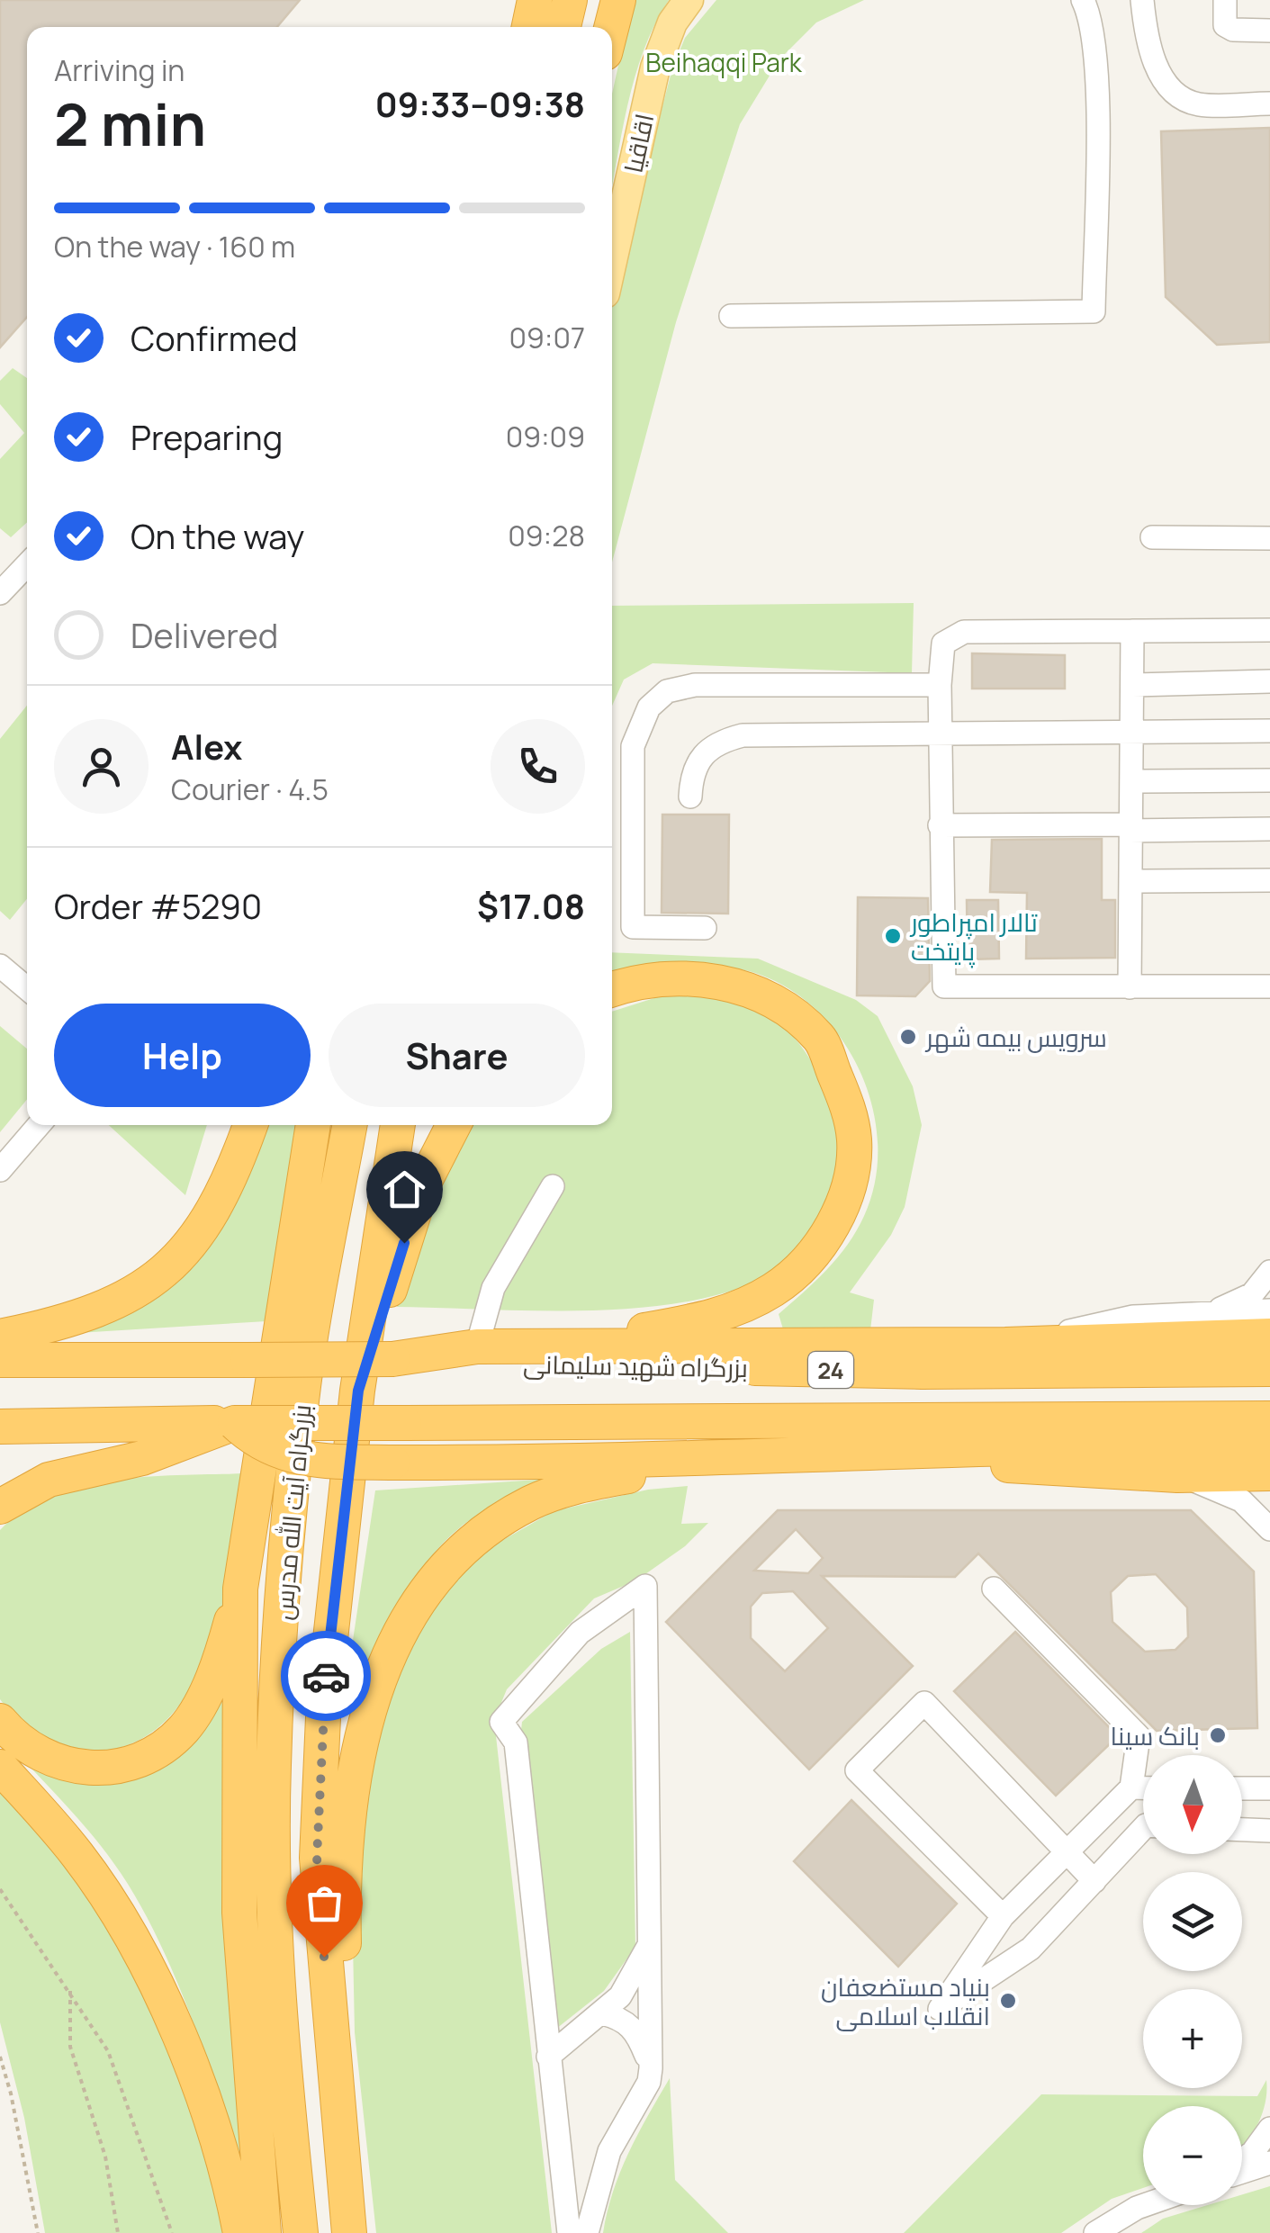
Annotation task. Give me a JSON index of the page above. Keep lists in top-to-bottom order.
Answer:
{
  "streets": {
    "highway": ["بزرگراه شهید سلیمانی", "24", "بزرگراه آیت الله مدرس"],
    "main road": ["اقاقیا"]
  },
  "parks": ["Beihaqqi Park"],
  "places": [
    "تالار امپراطور پایتخت",
    "سرویس بیمه شهر",
    "بانک سینا",
    "بنیاد مستضعفان انقلاب اسلامی"
  ],
  "north": "bottom",
  "page": {
    "heading": ["2 min", "Arriving in", "09:33–09:38"],
    "panel": [
      "Alex",
      "Courier · 4.5",
      "Order #5290",
      "$17.08"
    ],
    "bar": "On the way · 160 m",
    "list": [
      ["Confirmed", "09:07"],
      ["Preparing", "09:09"],
      ["On the way", "09:28"],
      "Delivered"
    ],
    "buttons": ["Help", "Share"],
    "map_buttons": ["+", "−"]
  }
}
